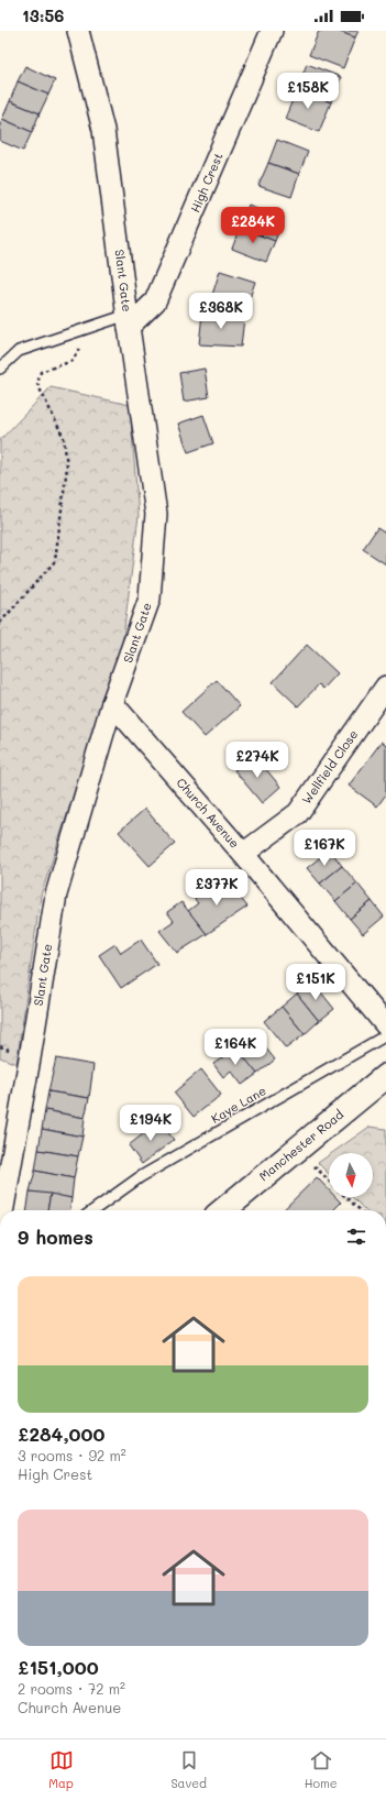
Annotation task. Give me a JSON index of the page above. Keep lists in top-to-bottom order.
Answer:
{
  "streets": {
    "main road": ["Manchester Road"],
    "street": [
      "High Crest",
      "Slant Gate",
      "Wellfield Close",
      "Church Avenue"
    ],
    "lane": ["Kaye Lane"]
  },
  "crossings": [
    ["High Crest", "Slant Gate"],
    ["Slant Gate", "Church Avenue"],
    ["Wellfield Close", "Church Avenue"]
  ],
  "north": "bottom",
  "page": {
    "status": "13:56",
    "price": [
      "£158K",
      "£284K",
      "£368K",
      "£274K",
      "£167K",
      "£377K",
      "£151K",
      "£164K",
      "£194K"
    ],
    "heading": "9 homes",
    "list": [
      {
        "name": "£284,000",
        "note": "3 rooms · 92 m² · High Crest"
      },
      {
        "name": "£151,000",
        "note": "2 rooms · 72 m² · Church Avenue"
      }
    ],
    "tabs": ["Map", "Saved", "Home"]
  }
}
